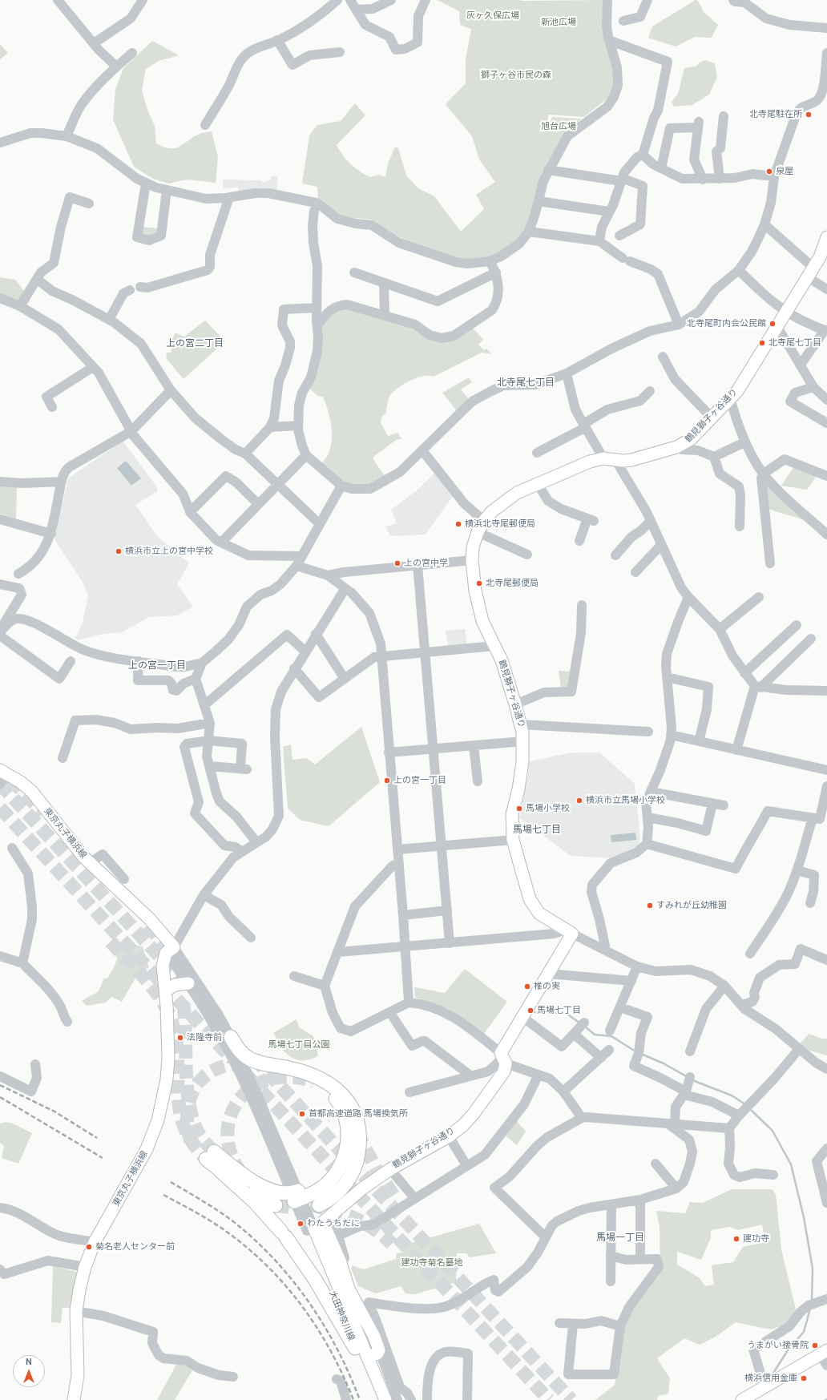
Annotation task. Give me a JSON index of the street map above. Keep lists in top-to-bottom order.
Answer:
{
  "streets": {
    "main road": ["鶴見獅子ヶ谷通り", "東京丸子横浜線", "大田神奈川線"]
  },
  "crossings": [
    ["鶴見獅子ヶ谷通り", "大田神奈川線"]
  ],
  "districts": [
    "上の宮二丁目",
    "北寺尾七丁目",
    "上の宮一丁目",
    "馬場七丁目",
    "馬場一丁目"
  ],
  "parks": [
    "灰ヶ久保広場",
    "新池広場",
    "獅子ヶ谷市民の森",
    "旭台広場",
    "馬場七丁目公園",
    "建功寺菊名墓地"
  ],
  "places": [
    "北寺尾駐在所",
    "泉屋",
    "北寺尾町内会公民館",
    "北寺尾七丁目",
    "横浜北寺尾郵便局",
    "横浜市立上の宮中学校",
    "上の宮中学",
    "北寺尾郵便局",
    "上の宮一丁目",
    "横浜市立馬場小学校",
    "馬場小学校",
    "すみれが丘幼稚園",
    "椎の実",
    "馬場七丁目",
    "法隆寺前",
    "首都高速道路 馬場換気所",
    "わたうちだに",
    "建功寺",
    "菊名老人センター前",
    "うまがい接骨院",
    "横浜信用金庫"
  ],
  "north": "top"
}
